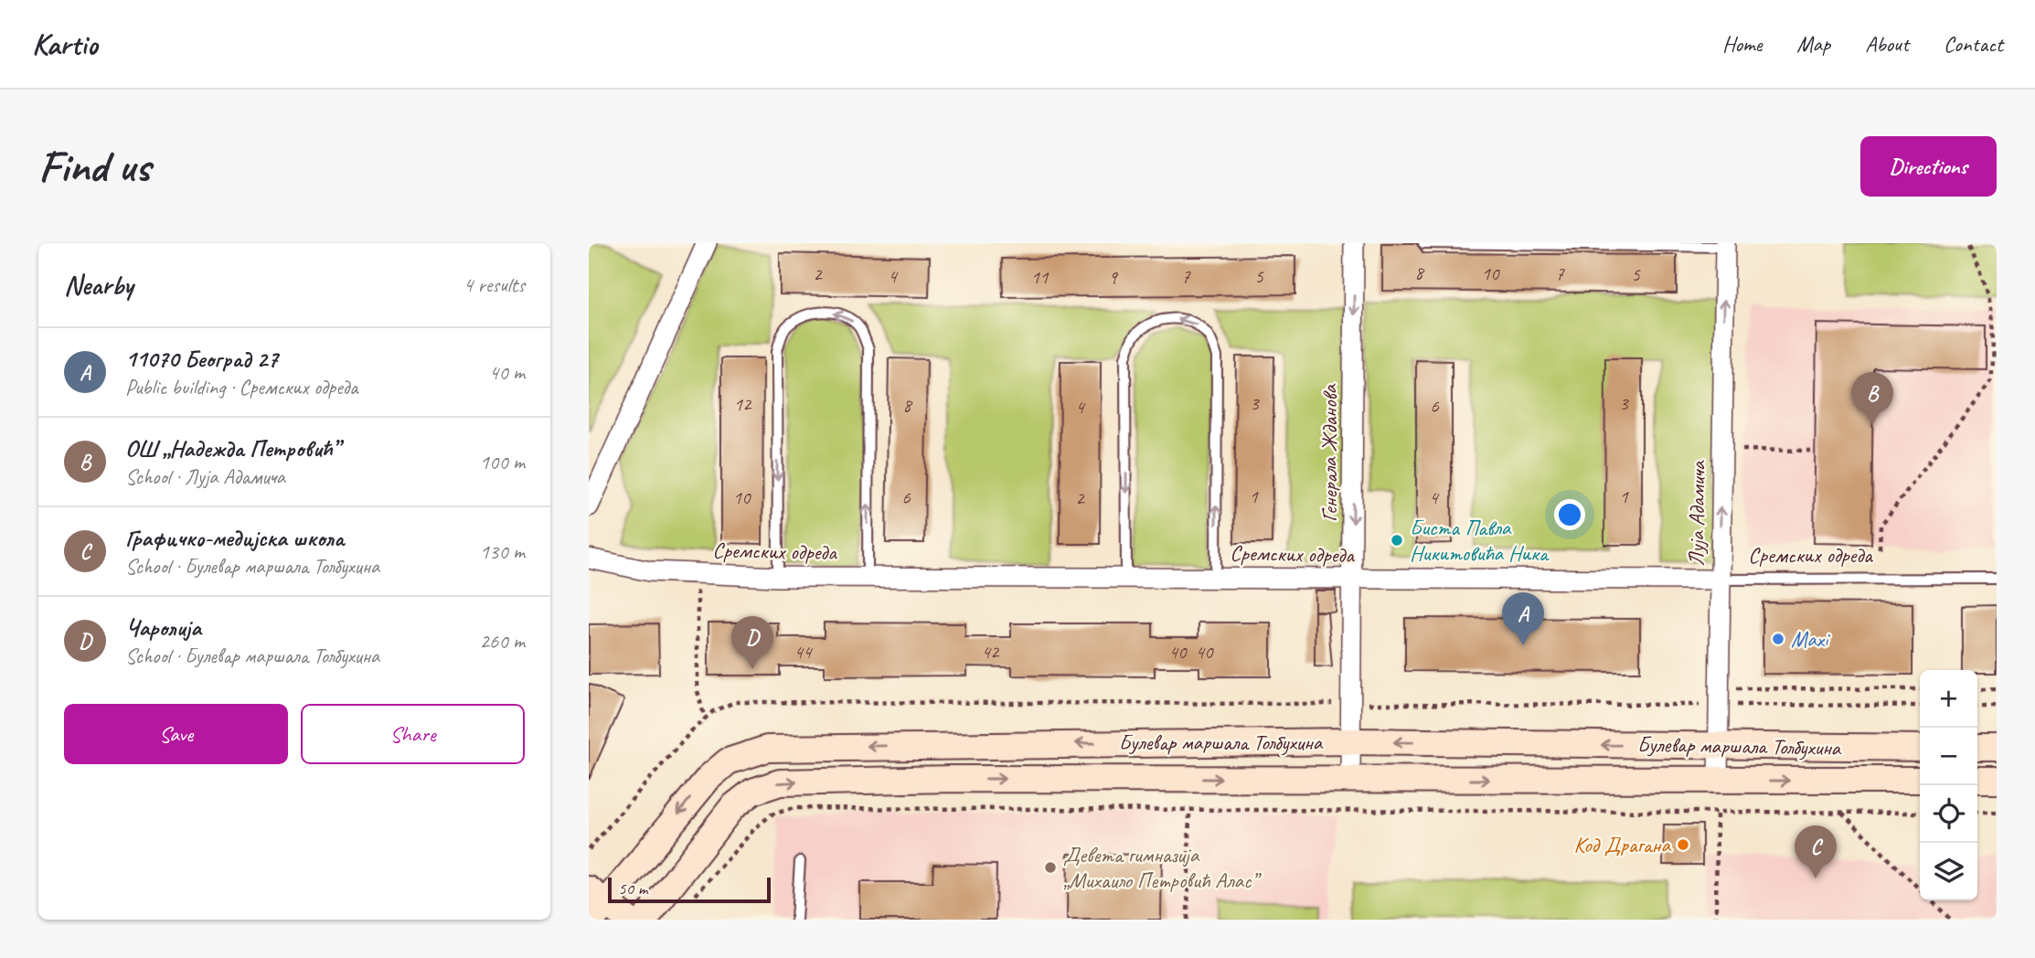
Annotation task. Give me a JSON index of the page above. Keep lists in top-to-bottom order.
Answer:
{
  "streets": {
    "street": [
      "Генерала Жданова",
      "Луја Адамича",
      "Сремских одреда",
      "Булевар маршала Толбухина"
    ]
  },
  "crossings": [
    ["Генерала Жданова", "Сремских одреда"],
    ["Генерала Жданова", "Булевар маршала Толбухина"],
    ["Луја Адамича", "Сремских одреда"],
    ["Луја Адамича", "Булевар маршала Толбухина"]
  ],
  "one_way": ["Генерала Жданова", "Луја Адамича"],
  "places": [
    "Биста Павла Никитовића Ника",
    "Maxi",
    "Код Драгана",
    "Девета гимназија „Михаило Петровић Алас”"
  ],
  "house_numbers": [
    "8",
    "10",
    "7",
    "2",
    "5",
    "4",
    "7",
    "5",
    "11",
    "9",
    "3",
    "3",
    "12",
    "8",
    "6",
    "4",
    "1",
    "1",
    "10",
    "6",
    "4",
    "2",
    "44",
    "42",
    "40",
    "40"
  ],
  "scale_bar": "50 m",
  "page": {
    "header": "Kartio",
    "nav": [
      "Home",
      "Map",
      "About",
      "Contact"
    ],
    "buttons": [
      "Directions",
      ["Save", "Share"]
    ],
    "title": "Find us",
    "heading": ["Nearby", "4 results"],
    "list": [
      {
        "mark": "A",
        "name": "11070 Београд 27",
        "note": "Public building · Сремских одреда",
        "value": "40 m"
      },
      {
        "mark": "B",
        "name": "ОШ „Надежда Петровић”",
        "note": "School · Луја Адамича",
        "value": "100 m"
      },
      {
        "mark": "C",
        "name": "Графичко-медијска школа",
        "note": "School · Булевар маршала Толбухина",
        "value": "130 m"
      },
      {
        "mark": "D",
        "name": "Чаролија",
        "note": "School · Булевар маршала Толбухина",
        "value": "260 m"
      }
    ],
    "pins": [
      "B",
      "A",
      "D",
      "C"
    ],
    "map_buttons": ["+", "−"],
    "scale": "50 m"
  }
}
